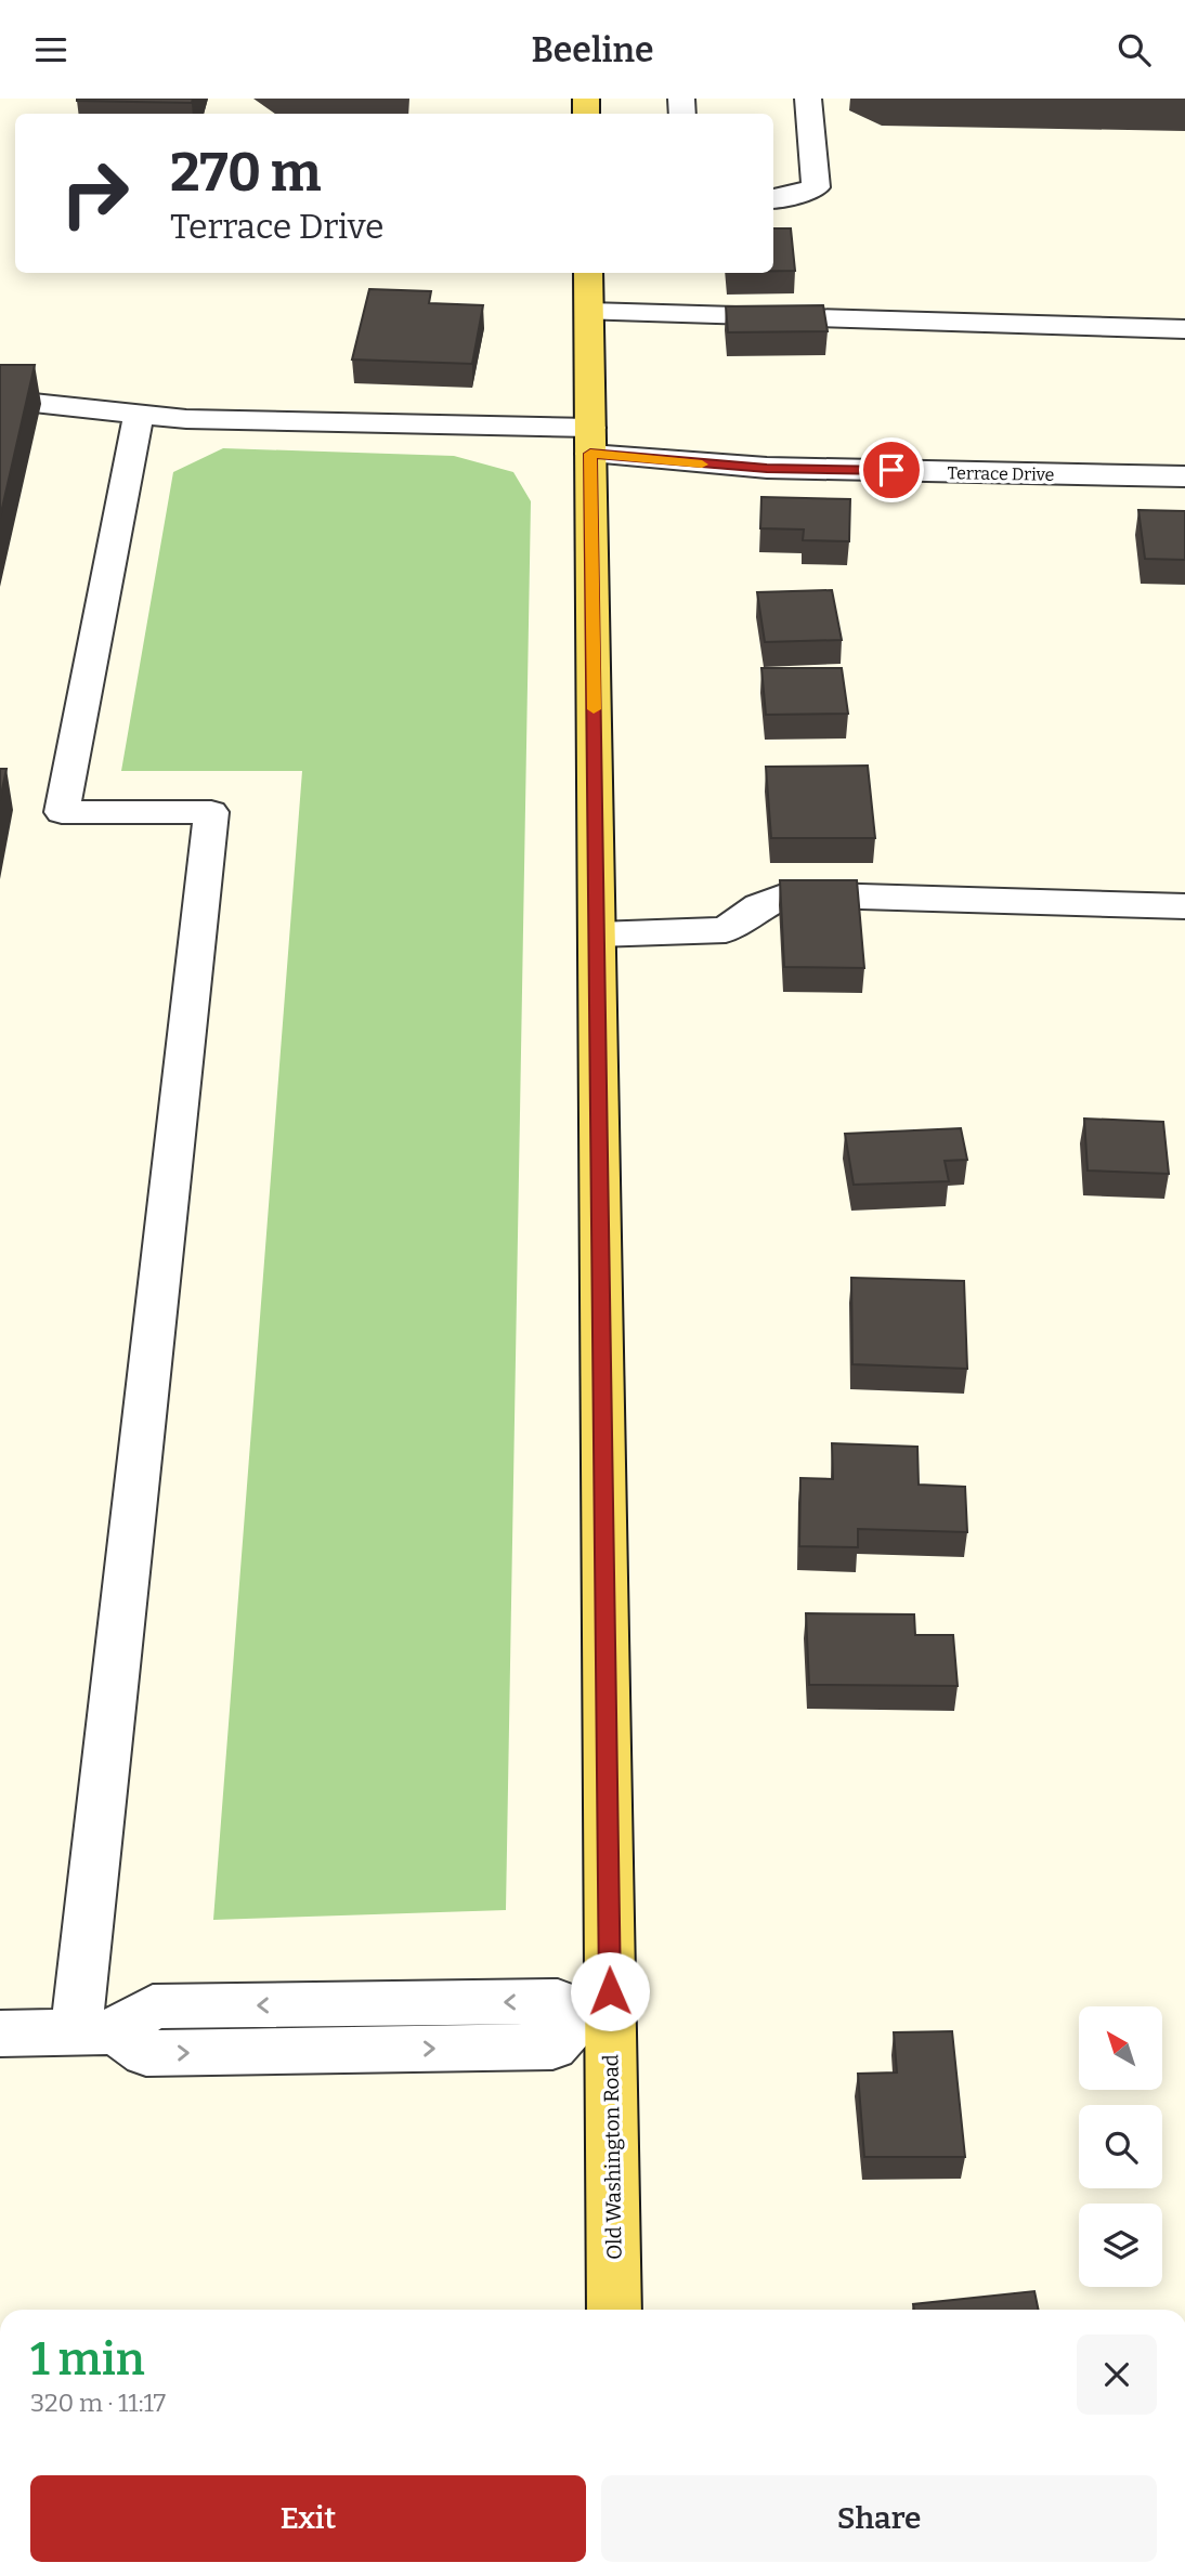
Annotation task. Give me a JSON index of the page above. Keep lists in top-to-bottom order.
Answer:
{
  "streets": {
    "main road": ["Old Washington Road"],
    "street": ["Terrace Drive"]
  },
  "crossings": [
    ["Terrace Drive", "Old Washington Road"]
  ],
  "north": "top left",
  "page": {
    "header": "Beeline",
    "turn": ["270 m", "Terrace Drive"],
    "heading": ["1 min", "320 m · 11:17"],
    "buttons": ["Exit", "Share"]
  }
}
